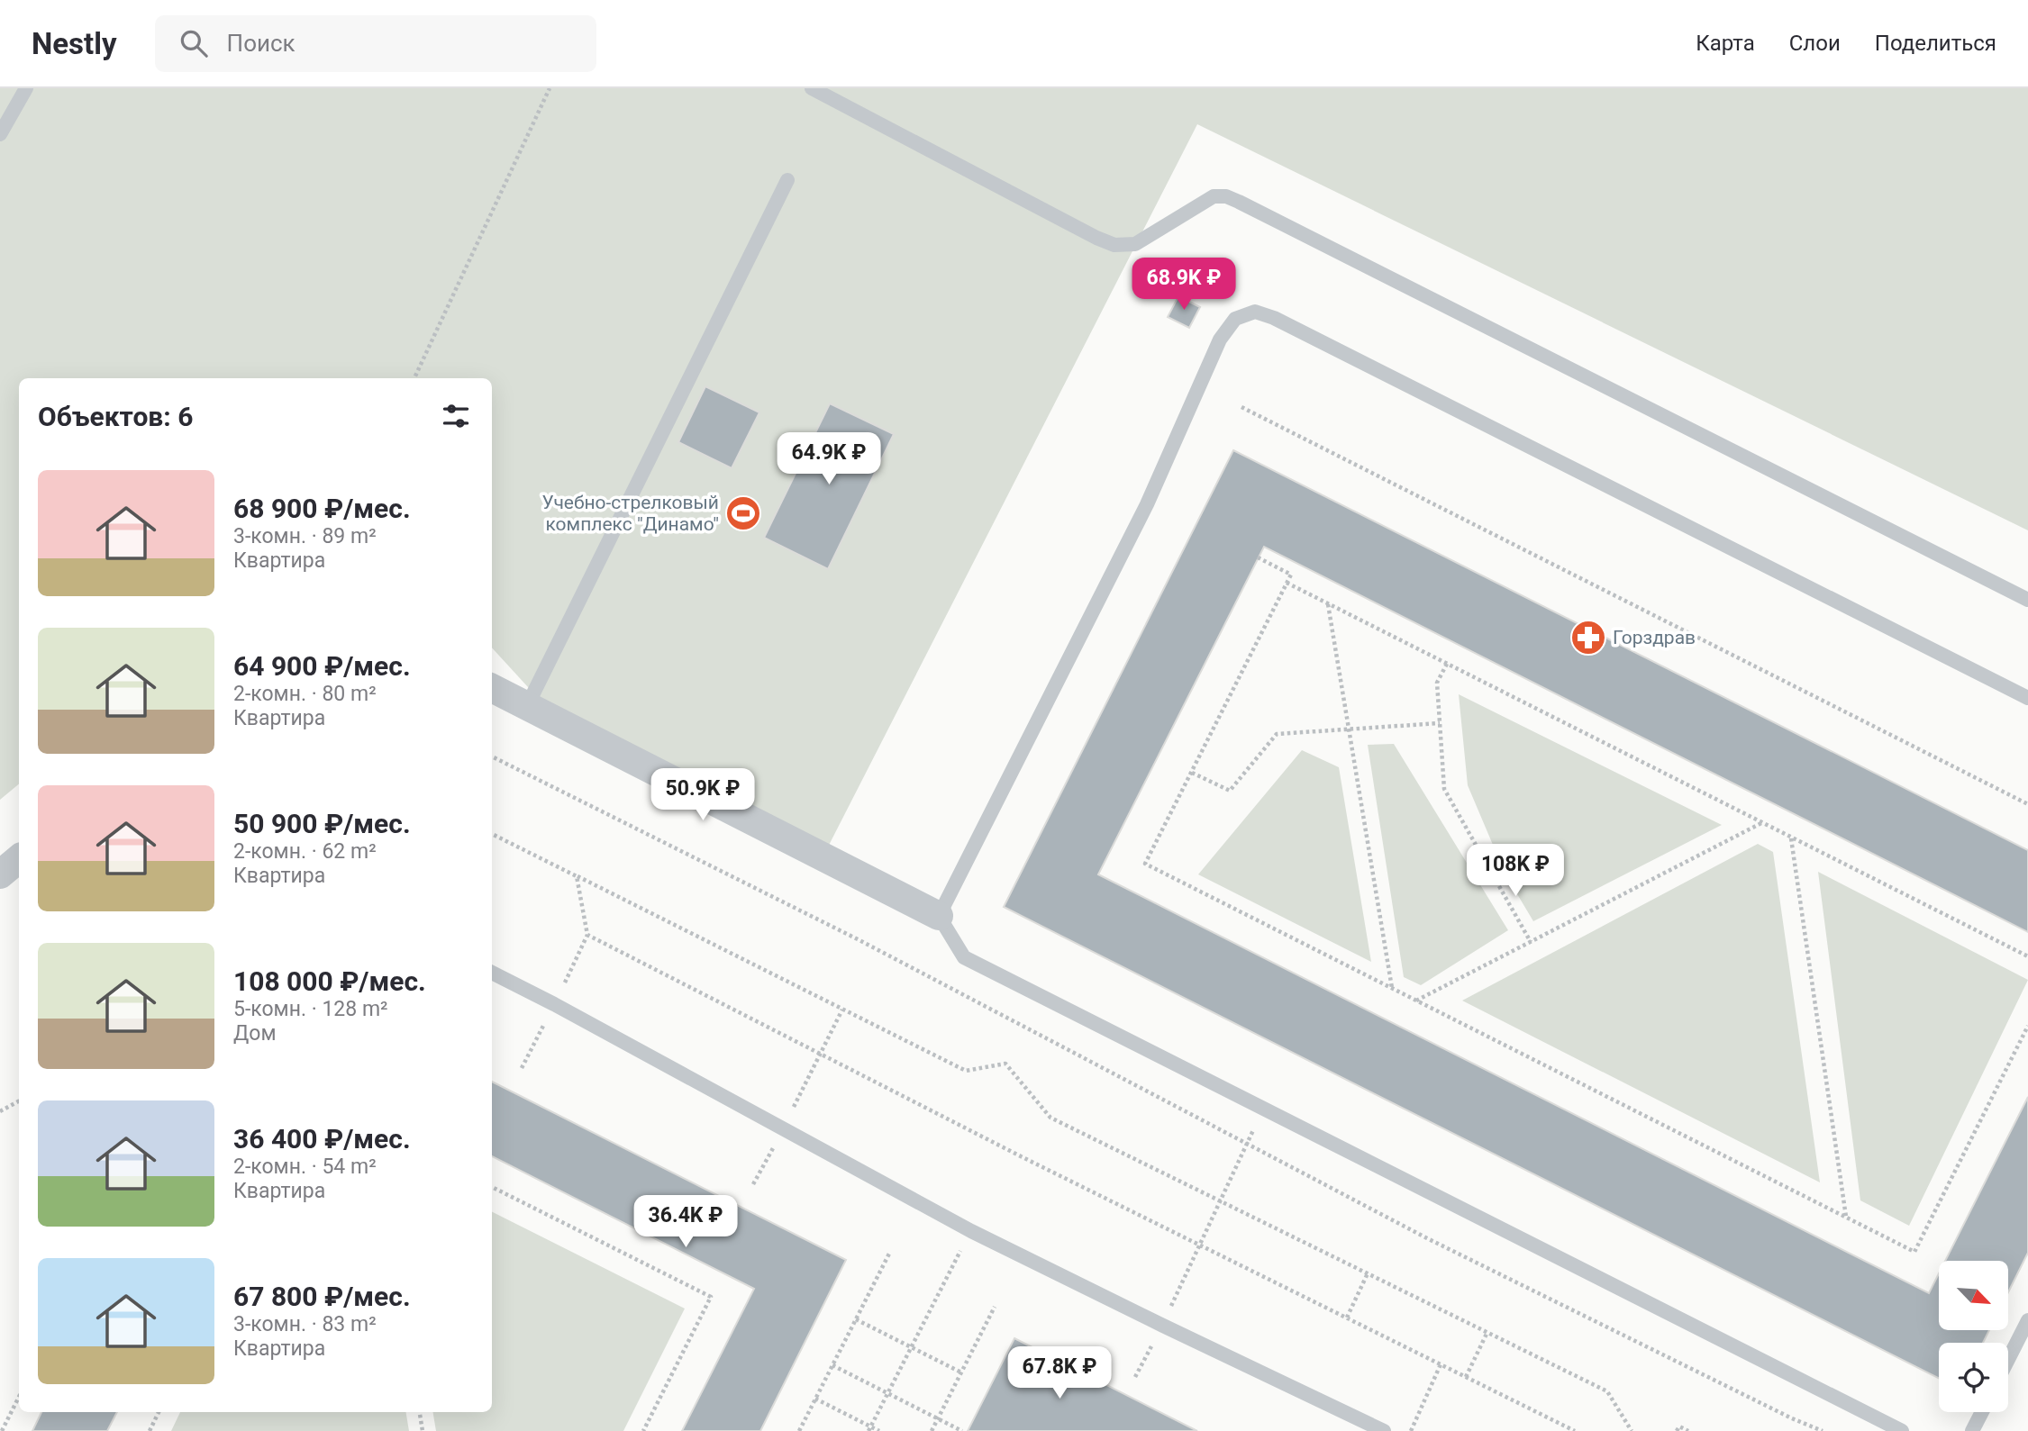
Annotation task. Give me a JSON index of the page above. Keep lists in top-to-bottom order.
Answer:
{
  "places": {
    "sports": ["Учебно-стрелковый комплекс \"Динамо\""],
    "pharmacy": ["Горздрав"]
  },
  "north": "bottom right",
  "page": {
    "header": "Nestly",
    "search": "Поиск",
    "nav": ["Карта", "Слои", "Поделиться"],
    "price": [
      "68.9K ₽",
      "64.9K ₽",
      "50.9K ₽",
      "108K ₽",
      "36.4K ₽",
      "67.8K ₽"
    ],
    "heading": "Объектов: 6",
    "list": [
      {
        "name": "68 900 ₽/мес.",
        "note": "3-комн. · 89 m² · Квартира"
      },
      {
        "name": "64 900 ₽/мес.",
        "note": "2-комн. · 80 m² · Квартира"
      },
      {
        "name": "50 900 ₽/мес.",
        "note": "2-комн. · 62 m² · Квартира"
      },
      {
        "name": "108 000 ₽/мес.",
        "note": "5-комн. · 128 m² · Дом"
      },
      {
        "name": "36 400 ₽/мес.",
        "note": "2-комн. · 54 m² · Квартира"
      },
      {
        "name": "67 800 ₽/мес.",
        "note": "3-комн. · 83 m² · Квартира"
      }
    ]
  }
}
